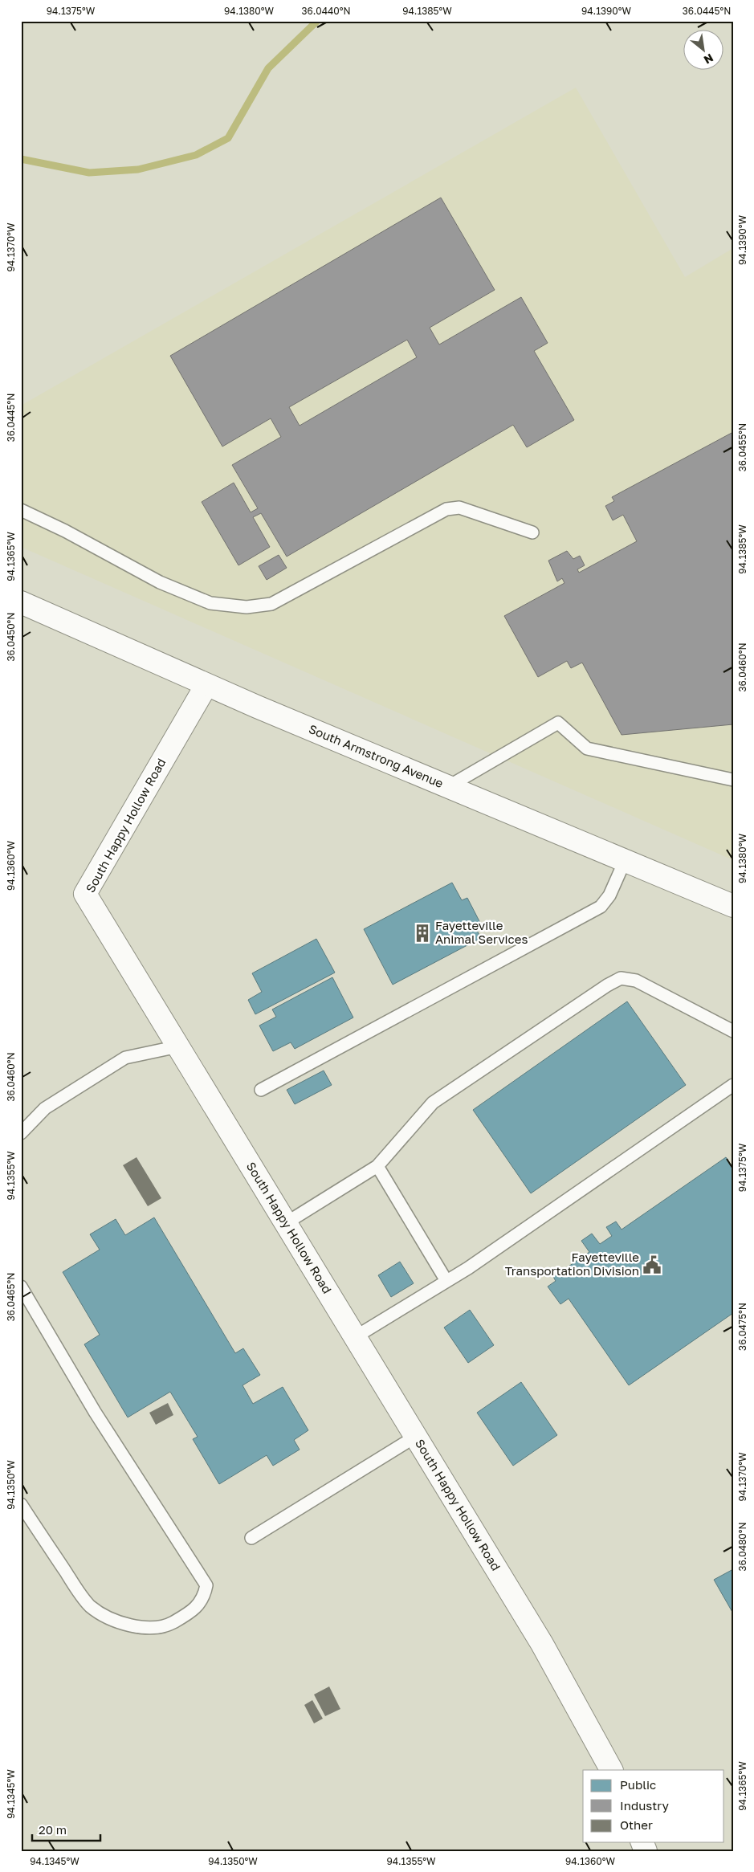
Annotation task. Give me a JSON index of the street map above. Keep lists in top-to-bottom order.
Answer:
{
  "streets": {
    "street": ["South Armstrong Avenue", "South Happy Hollow Road"]
  },
  "crossings": [
    ["South Armstrong Avenue", "South Happy Hollow Road"]
  ],
  "places": {
    "building": ["Fayetteville Animal Services"],
    "public building": ["Fayetteville Transportation Division"]
  },
  "legend": ["Public", "Industry", "Other"],
  "scale_bar": "20 m",
  "north": "bottom right",
  "coordinates": [
    "94.1375°W",
    "94.1380°W",
    "36.0440°N",
    "94.1385°W",
    "94.1390°W",
    "36.0445°N",
    "94.1370°W",
    "36.0455°N",
    "94.1365°W",
    "36.0450°N",
    "36.0460°N",
    "94.1360°W",
    "94.1355°W",
    "36.0465°N",
    "36.0475°N",
    "94.1350°W",
    "36.0480°N",
    "94.1345°W"
  ]
}
